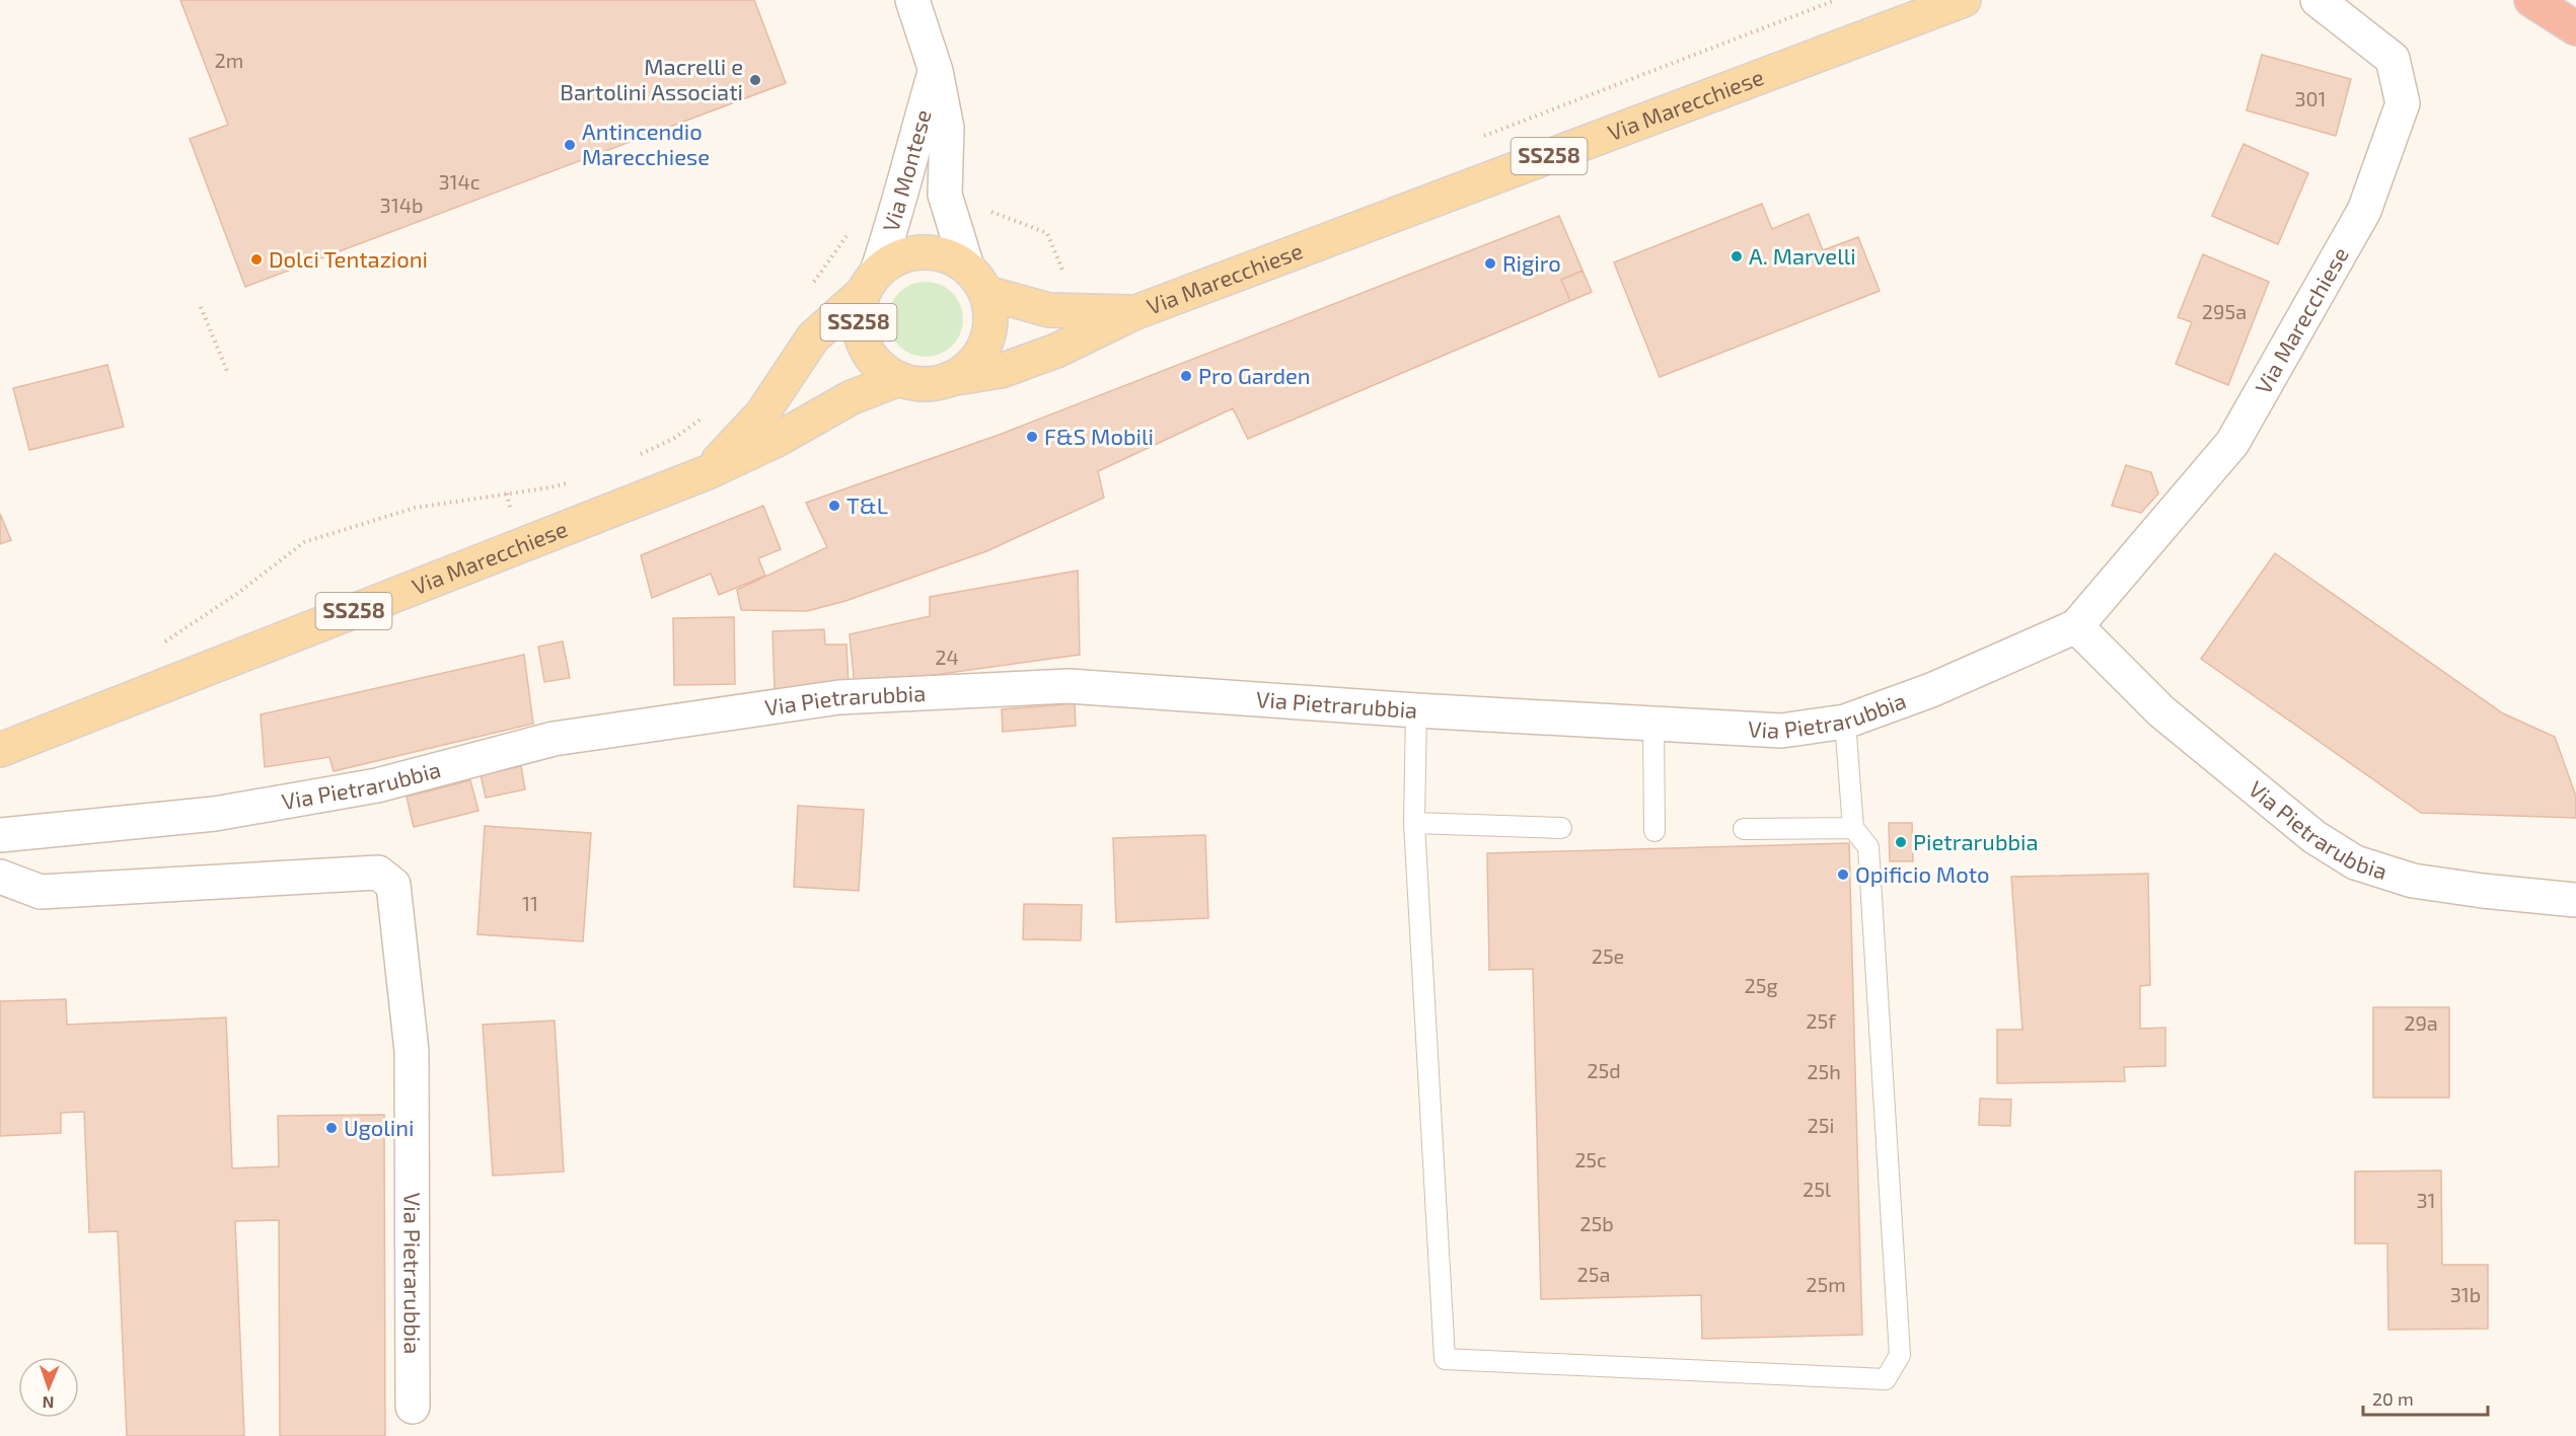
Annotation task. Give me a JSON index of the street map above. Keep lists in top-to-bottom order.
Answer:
{
  "streets": {
    "main road": ["Via Marecchiese", "SS258"],
    "street": ["Via Montese", "Via Pietrarubbia"]
  },
  "crossings": [
    ["Via Marecchiese", "Via Montese"],
    ["Via Marecchiese", "Via Pietrarubbia"]
  ],
  "places": [
    "Macrelli e Bartolini Associati",
    "Antincendio Marecchiese",
    "A. Marvelli",
    "Dolci Tentazioni",
    "Rigiro",
    "Pro Garden",
    "F&S Mobili",
    "T&L",
    "Pietrarubbia",
    "Opificio Moto",
    "Ugolini"
  ],
  "house_numbers": [
    "2m",
    "301",
    "314c",
    "314b",
    "295a",
    "24",
    "11",
    "25e",
    "25g",
    "25f",
    "29a",
    "25d",
    "25h",
    "25i",
    "25c",
    "25l",
    "31",
    "25b",
    "25a",
    "25m",
    "31b"
  ],
  "scale_bar": "20 m",
  "north": "bottom"
}
